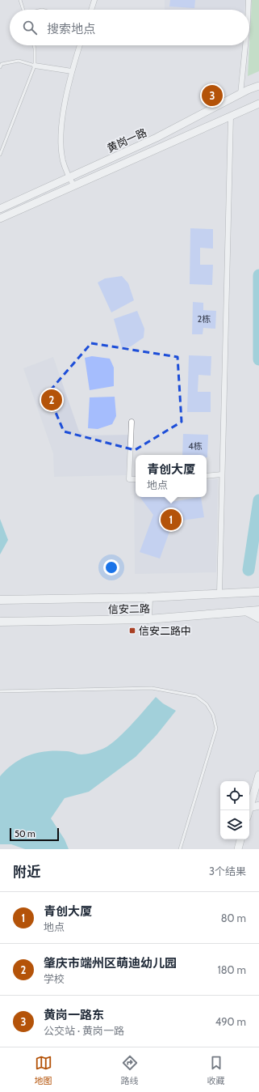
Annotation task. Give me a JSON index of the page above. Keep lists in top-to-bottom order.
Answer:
{
  "streets": {
    "main road": ["黄岗一路", "信安二路"]
  },
  "places": {
    "transit": ["信安二路中"]
  },
  "house_numbers": ["2栋", "4栋"],
  "scale_bar": "50 m",
  "page": {
    "search": "搜索地点",
    "pins": ["3", "2", "1"],
    "popup": ["青创大厦", "地点"],
    "scale": "50 m",
    "heading": ["附近", "3个结果"],
    "list": [
      {
        "mark": "1",
        "name": "青创大厦",
        "note": "地点",
        "value": "80 m"
      },
      {
        "mark": "2",
        "name": "肇庆市端州区萌迪幼儿园",
        "note": "学校",
        "value": "180 m"
      },
      {
        "mark": "3",
        "name": "黄岗一路东",
        "note": "公交站 · 黄岗一路",
        "value": "490 m"
      }
    ],
    "nav": ["地图", "路线", "收藏"]
  }
}
